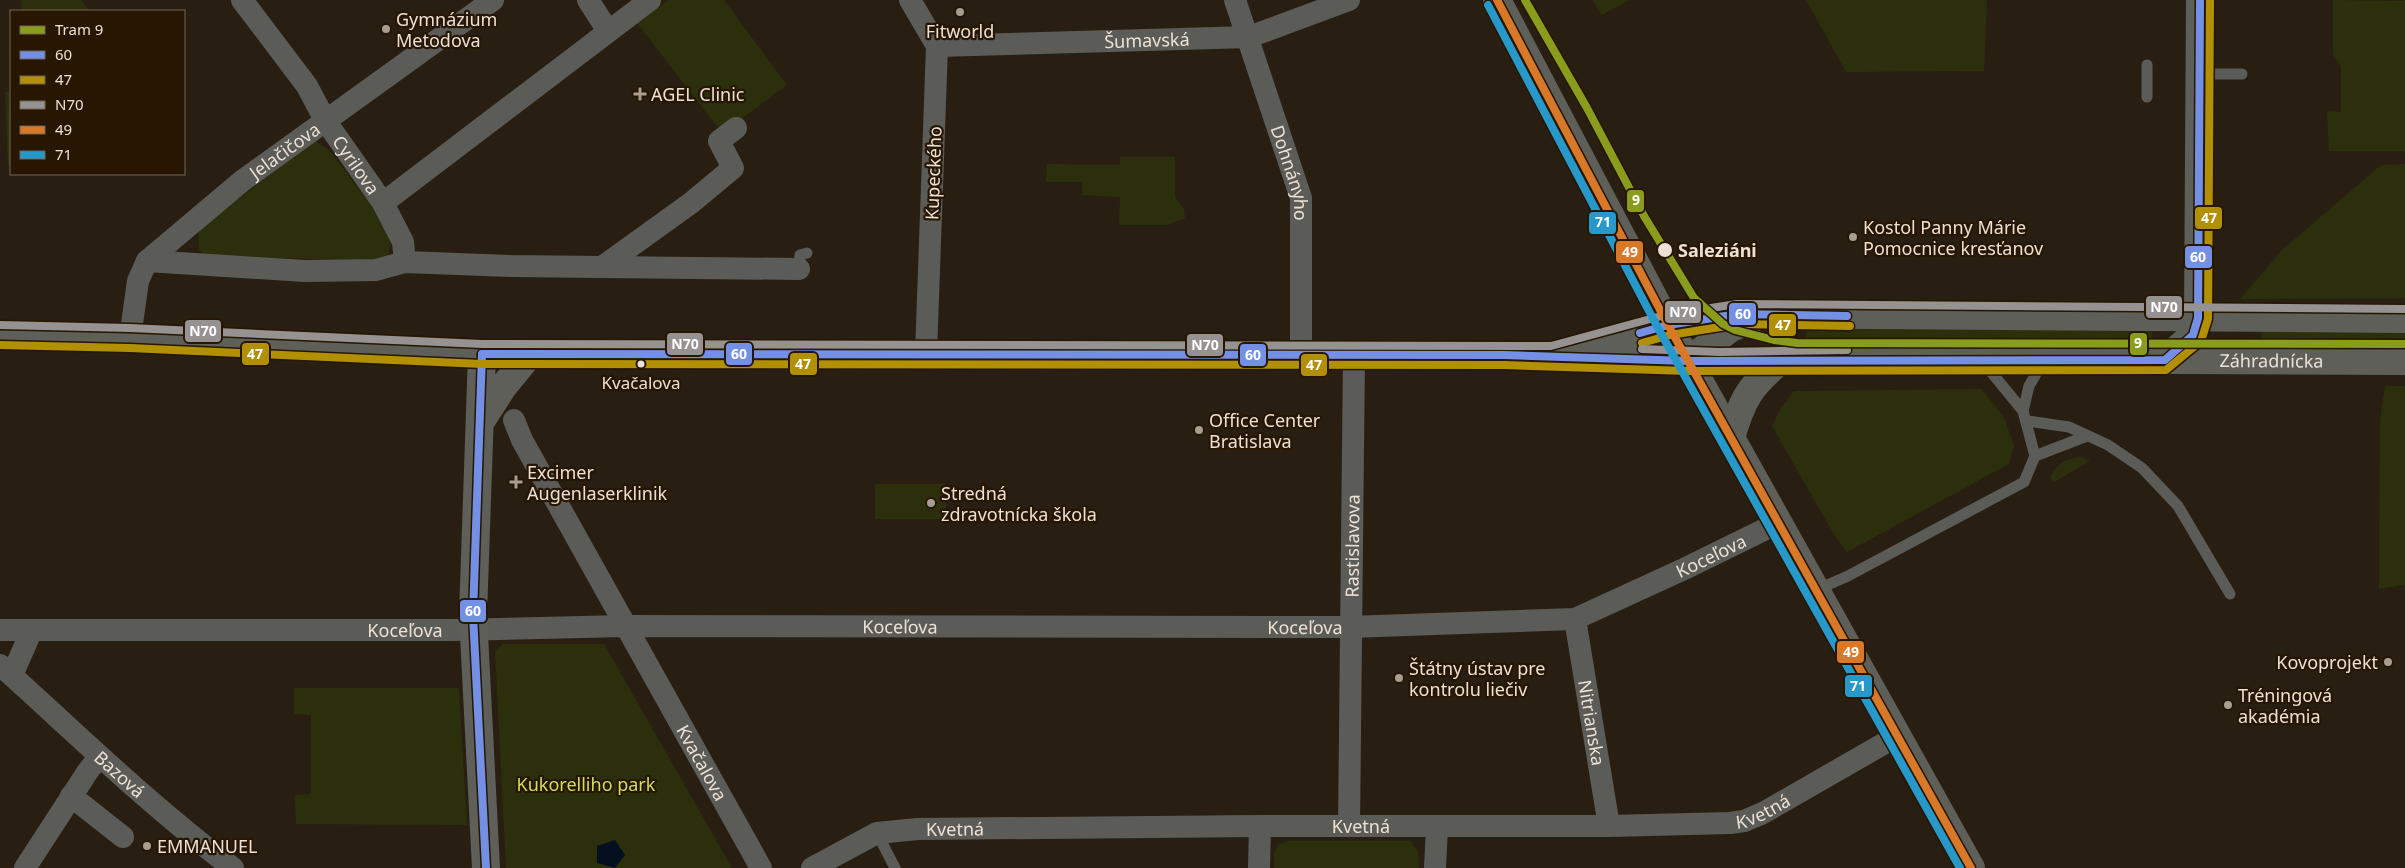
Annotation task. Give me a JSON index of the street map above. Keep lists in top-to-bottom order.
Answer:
{
  "streets": {
    "street": [
      "Šumavská",
      "Jelačičova",
      "Cyrilova",
      "Kupeckého",
      "Dohnányho",
      "Záhradnícka",
      "Rastislavova",
      "Koceľova",
      "Nitrianska",
      "Kvačalova",
      "Bazová",
      "Kvetná"
    ]
  },
  "crossings": [
    ["Šumavská", "Kupeckého"],
    ["Šumavská", "Dohnányho"],
    ["Jelačičova", "Cyrilova"],
    ["Jelačičova", "Záhradnícka"],
    ["Kupeckého", "Záhradnícka"],
    ["Dohnányho", "Záhradnícka"],
    ["Záhradnícka", "Rastislavova"],
    ["Rastislavova", "Koceľova"],
    ["Rastislavova", "Kvetná"],
    ["Koceľova", "Nitrianska"],
    ["Koceľova", "Kvačalova"],
    ["Koceľova", "Bazová"],
    ["Nitrianska", "Kvetná"]
  ],
  "parks": ["Kukorelliho park"],
  "places": {
    "other": [
      "Fitworld",
      "Gymnázium Metodova",
      "Kostol Panny Márie Pomocnice kresťanov",
      "Saleziáni",
      "Kvačalova",
      "Office Center Bratislava",
      "Stredná zdravotnícka škola",
      "Kovoprojekt",
      "Štátny ústav pre kontrolu liečiv",
      "Tréningová akadémia",
      "EMMANUEL"
    ],
    "health": ["AGEL Clinic", "Excimer Augenlaserklinik"]
  },
  "lines": [
    "tram line 9",
    "transit line 60",
    "transit line 47",
    "transit line 49",
    "transit line 71",
    "transit line N70"
  ],
  "legend": [
    "Tram 9",
    "60",
    "47",
    "N70",
    "49",
    "71"
  ]
}
